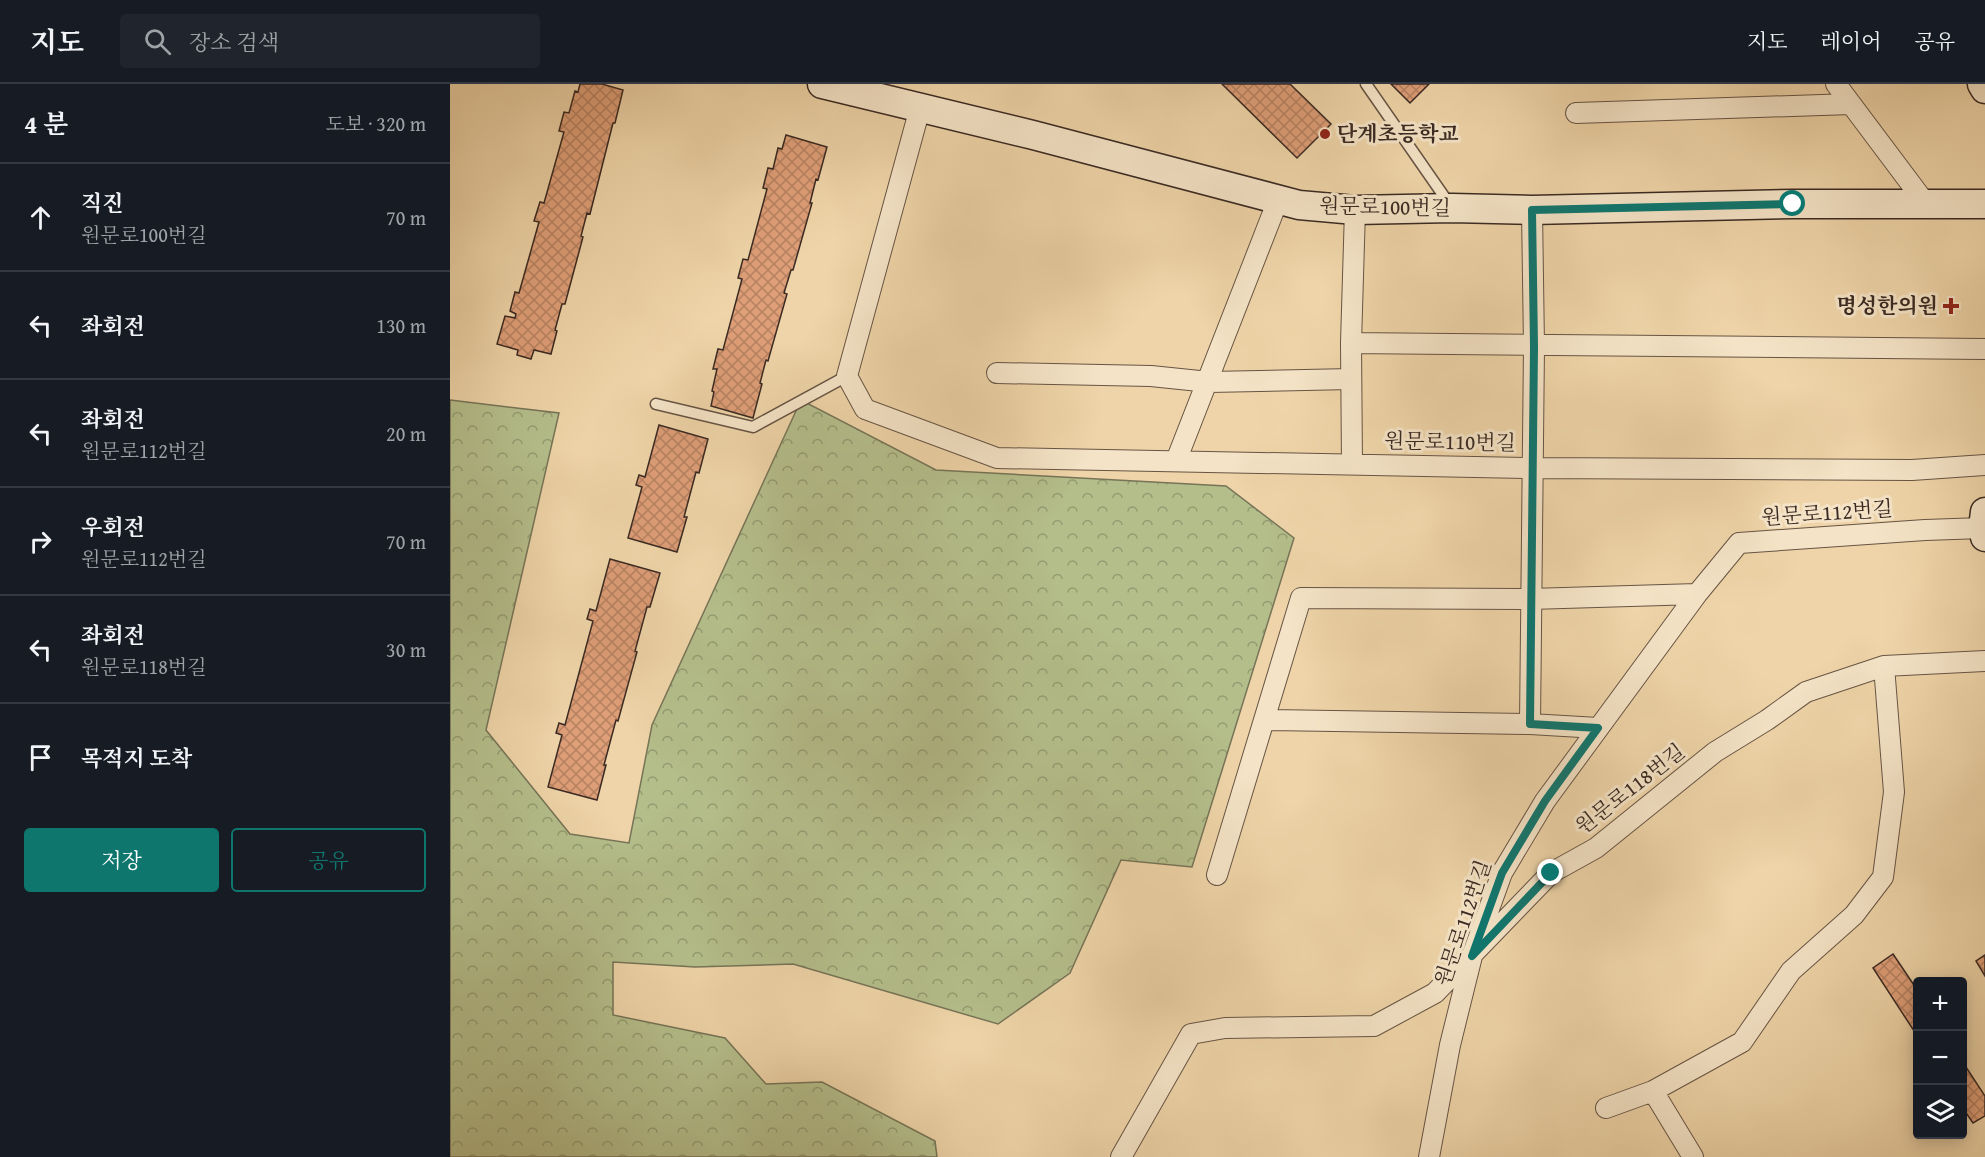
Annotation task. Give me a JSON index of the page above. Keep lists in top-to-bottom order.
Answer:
{
  "streets": {
    "street": [
      "원문로100번길",
      "원문로110번길",
      "원문로112번길",
      "원문로118번길"
    ]
  },
  "crossings": [
    ["원문로112번길", "원문로118번길"]
  ],
  "places": {
    "other": ["단계초등학교"],
    "health": ["명성한의원"]
  },
  "page": {
    "header": "지도",
    "search": "장소 검색",
    "nav": ["지도", "레이어", "공유"],
    "heading": ["4 분", "도보 · 320 m"],
    "list": [
      ["직진", "원문로100번길", "70 m"],
      ["좌회전", "130 m"],
      ["좌회전", "원문로112번길", "20 m"],
      ["우회전", "원문로112번길", "70 m"],
      ["좌회전", "원문로118번길", "30 m"],
      "목적지 도착"
    ],
    "buttons": ["저장", "공유"],
    "map_buttons": ["+", "−"]
  }
}
